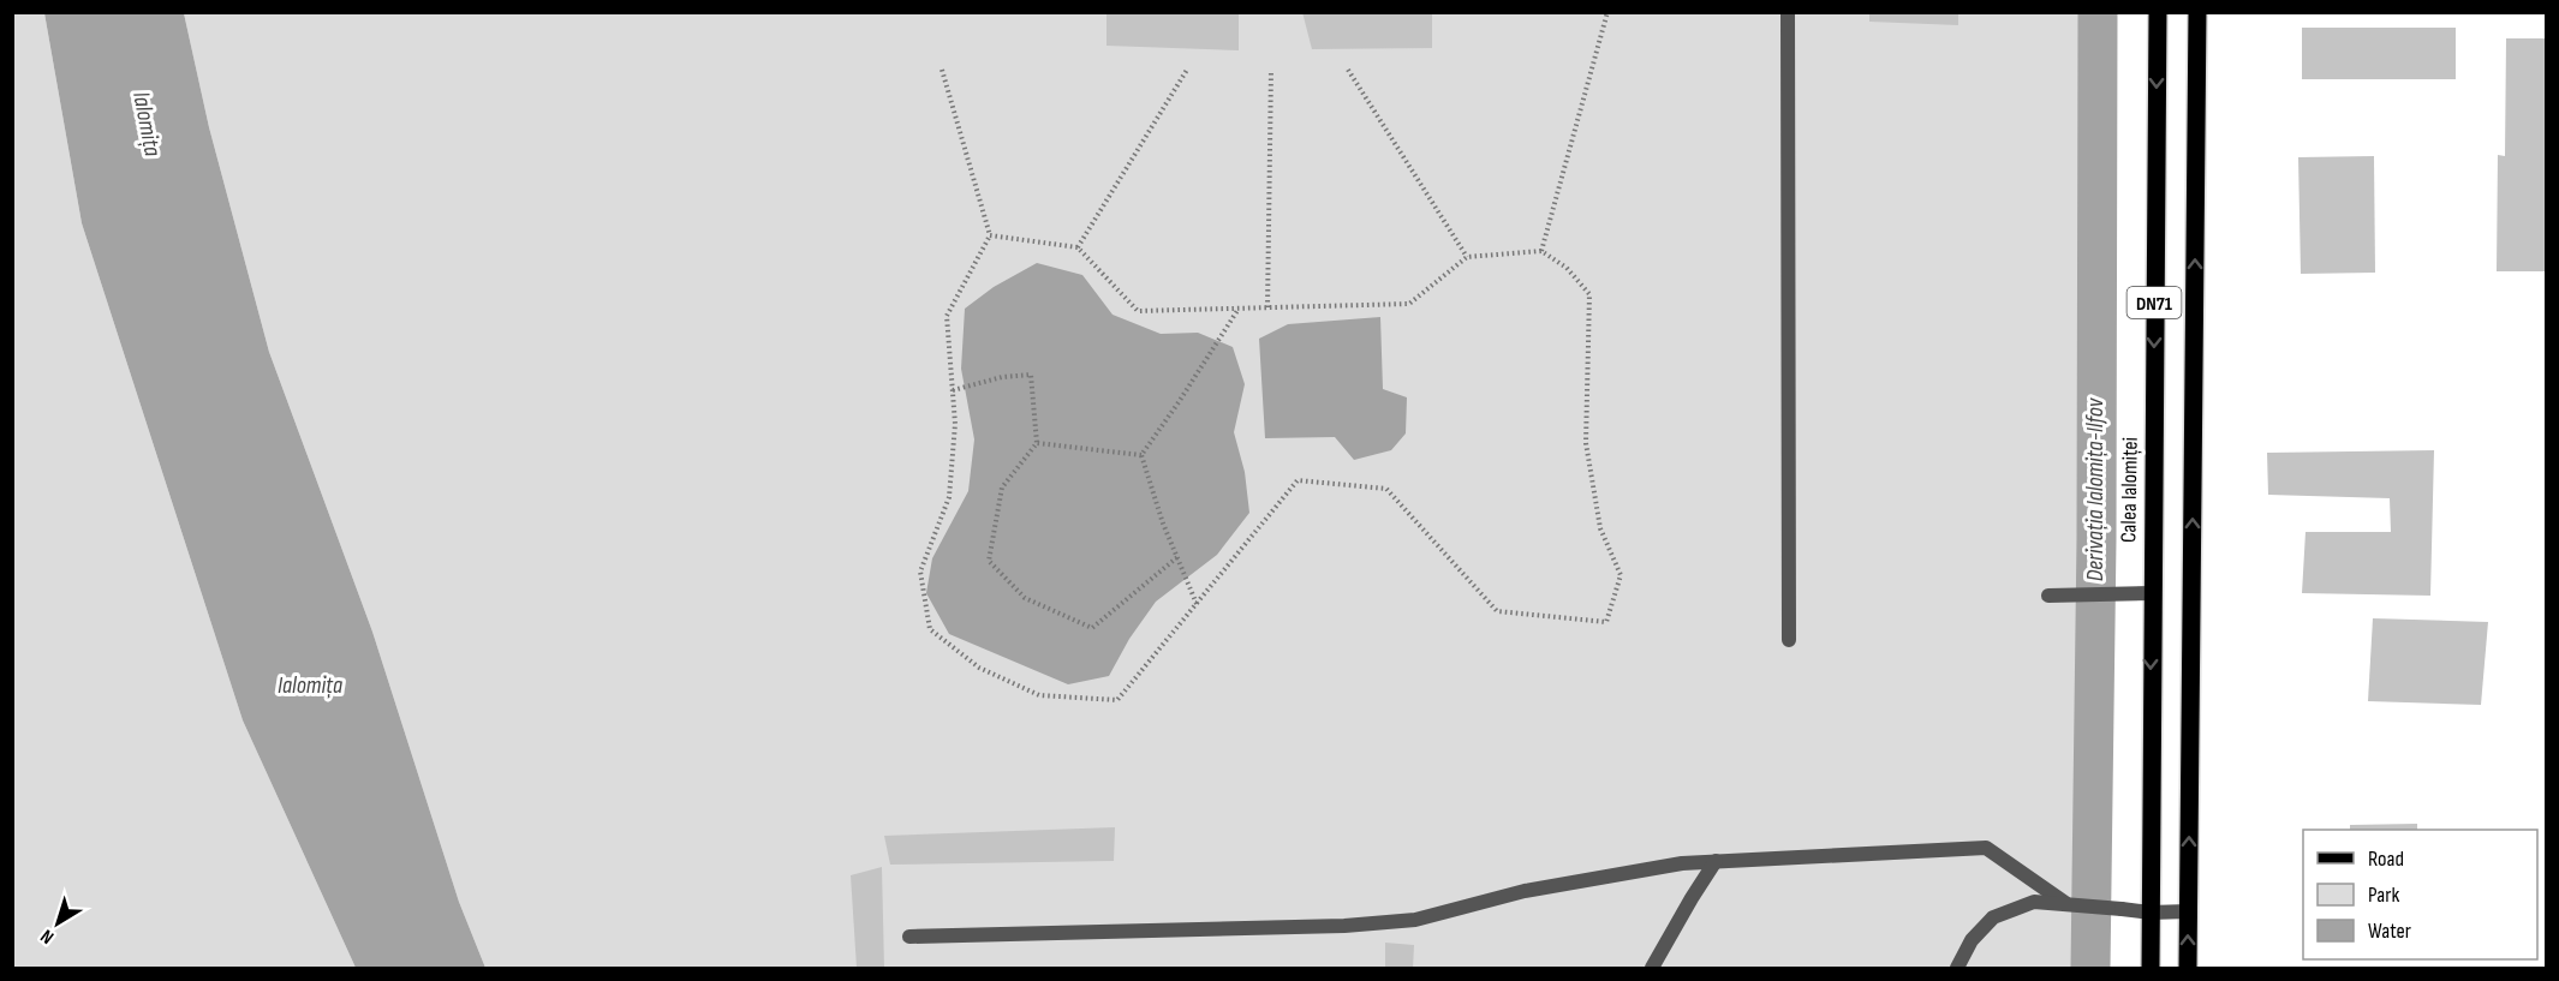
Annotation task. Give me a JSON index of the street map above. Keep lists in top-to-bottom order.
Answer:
{
  "streets": {
    "main road": ["DN71", "Calea Ialomiței"]
  },
  "water": ["Ialomița", "Derivația Ialomița-Ilfov"],
  "legend": ["Road", "Park", "Water"],
  "north": "bottom left"
}
